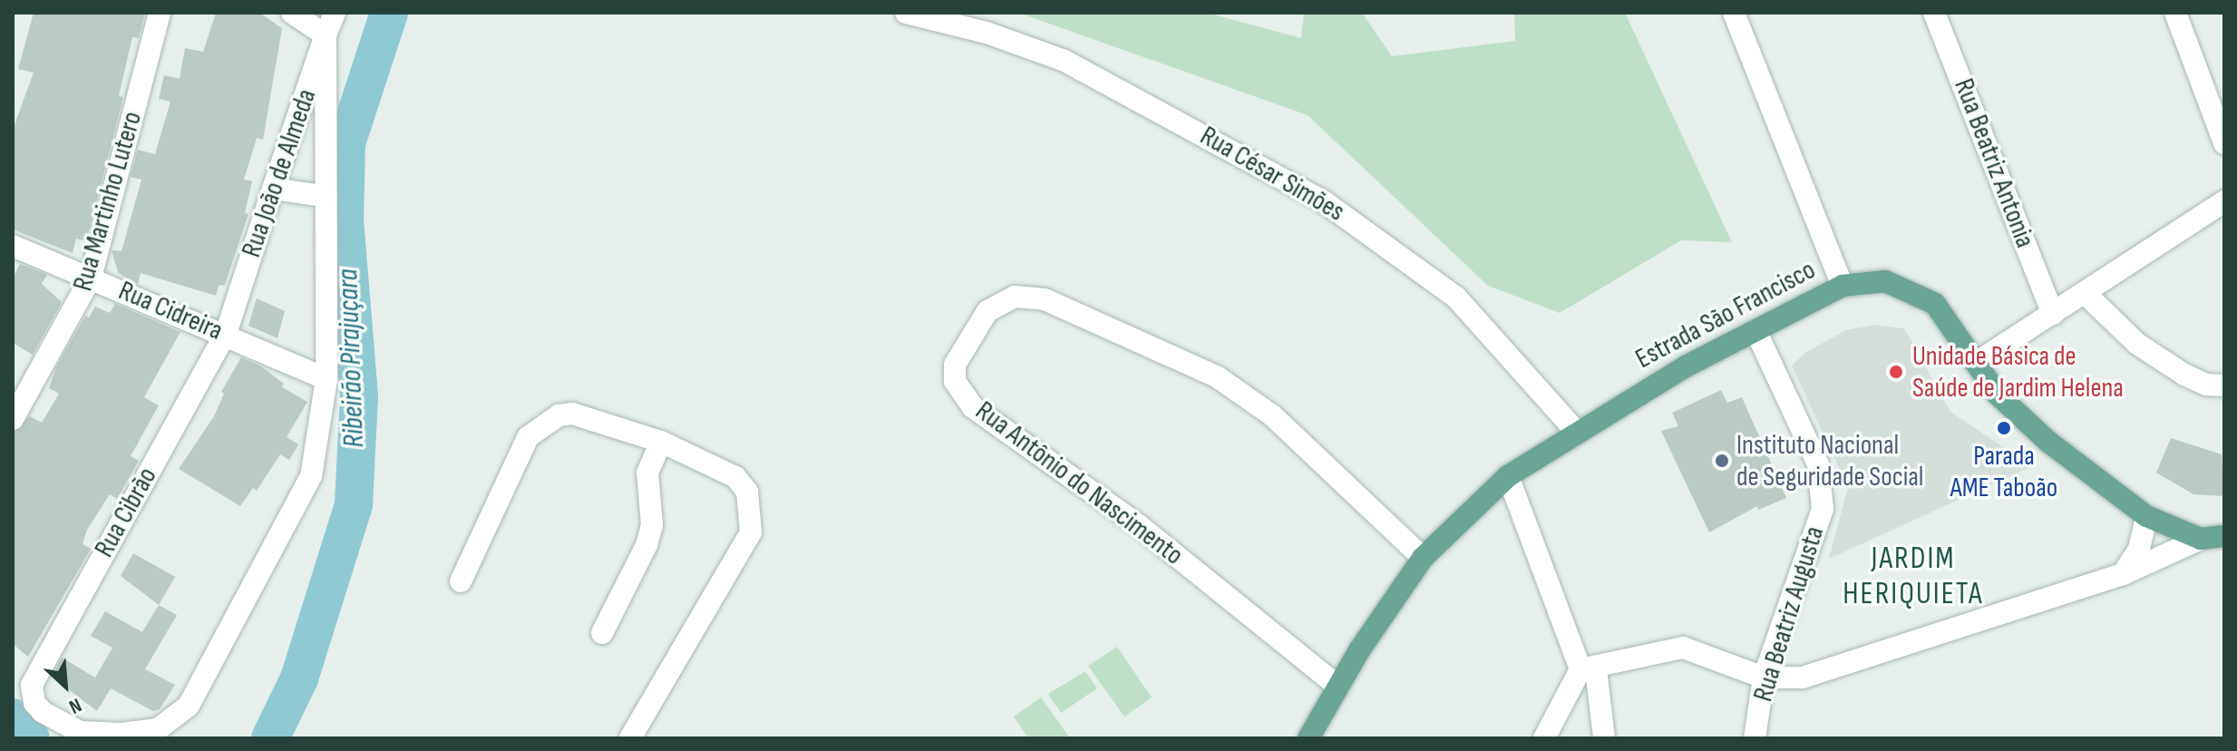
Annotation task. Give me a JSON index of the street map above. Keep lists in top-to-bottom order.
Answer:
{
  "streets": {
    "main road": ["Estrada São Francisco"],
    "street": [
      "Rua Beatriz Antonia",
      "Rua João de Almeda",
      "Rua César Simões",
      "Rua Martinho Lutero",
      "Rua Cidreira",
      "Rua Antônio do Nascimento",
      "Rua Cibrão",
      "Rua Beatriz Augusta"
    ]
  },
  "crossings": [
    ["Rua João de Almeda", "Rua Cidreira"],
    ["Rua João de Almeda", "Rua Cibrão"],
    ["Rua César Simões", "Estrada São Francisco"],
    ["Rua Martinho Lutero", "Rua Cidreira"],
    ["Rua Cidreira", "Rua Cibrão"],
    ["Estrada São Francisco", "Rua Antônio do Nascimento"],
    ["Estrada São Francisco", "Rua Beatriz Augusta"]
  ],
  "districts": ["JARDIM HERIQUIETA"],
  "water": ["Ribeirão Pirajuçara"],
  "places": ["Unidade Básica de Saúde de Jardim Helena", "Parada AME Taboão", "Instituto Nacional de Seguridade Social"],
  "north": "bottom right"
}
